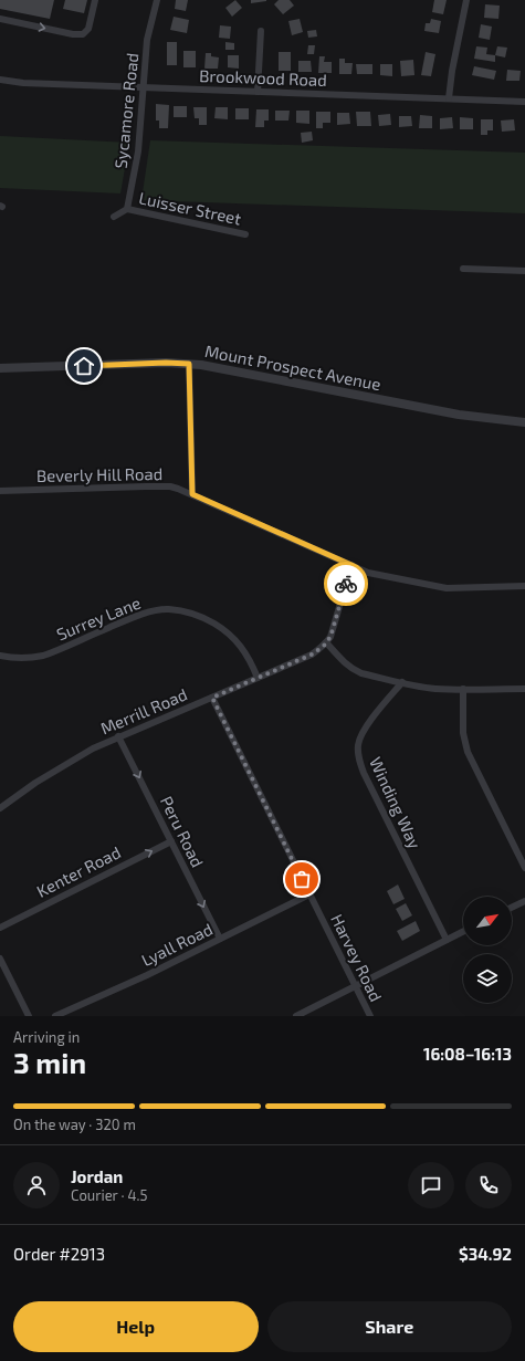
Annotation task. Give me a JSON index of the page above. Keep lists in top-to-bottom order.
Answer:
{
  "streets": {
    "street": [
      "Brookwood Road",
      "Sycamore Road",
      "Luisser Street",
      "Mount Prospect Avenue",
      "Beverly Hill Road",
      "Surrey Lane",
      "Merrill Road",
      "Winding Way",
      "Peru Road",
      "Kenter Road",
      "Lyall Road",
      "Harvey Road"
    ]
  },
  "crossings": [
    ["Brookwood Road", "Sycamore Road"],
    ["Sycamore Road", "Luisser Street"],
    ["Beverly Hill Road", "Merrill Road"],
    ["Surrey Lane", "Merrill Road"],
    ["Merrill Road", "Peru Road"],
    ["Merrill Road", "Harvey Road"],
    ["Peru Road", "Kenter Road"],
    ["Peru Road", "Lyall Road"],
    ["Lyall Road", "Harvey Road"]
  ],
  "one_way": ["Peru Road", "Kenter Road"],
  "north": "top right",
  "page": {
    "heading": ["3 min", "Arriving in", "16:08–16:13"],
    "panel": [
      "Jordan",
      "Courier · 4.5",
      "Order #2913",
      "$34.92"
    ],
    "bar": "On the way · 320 m",
    "buttons": ["Help", "Share"]
  }
}
